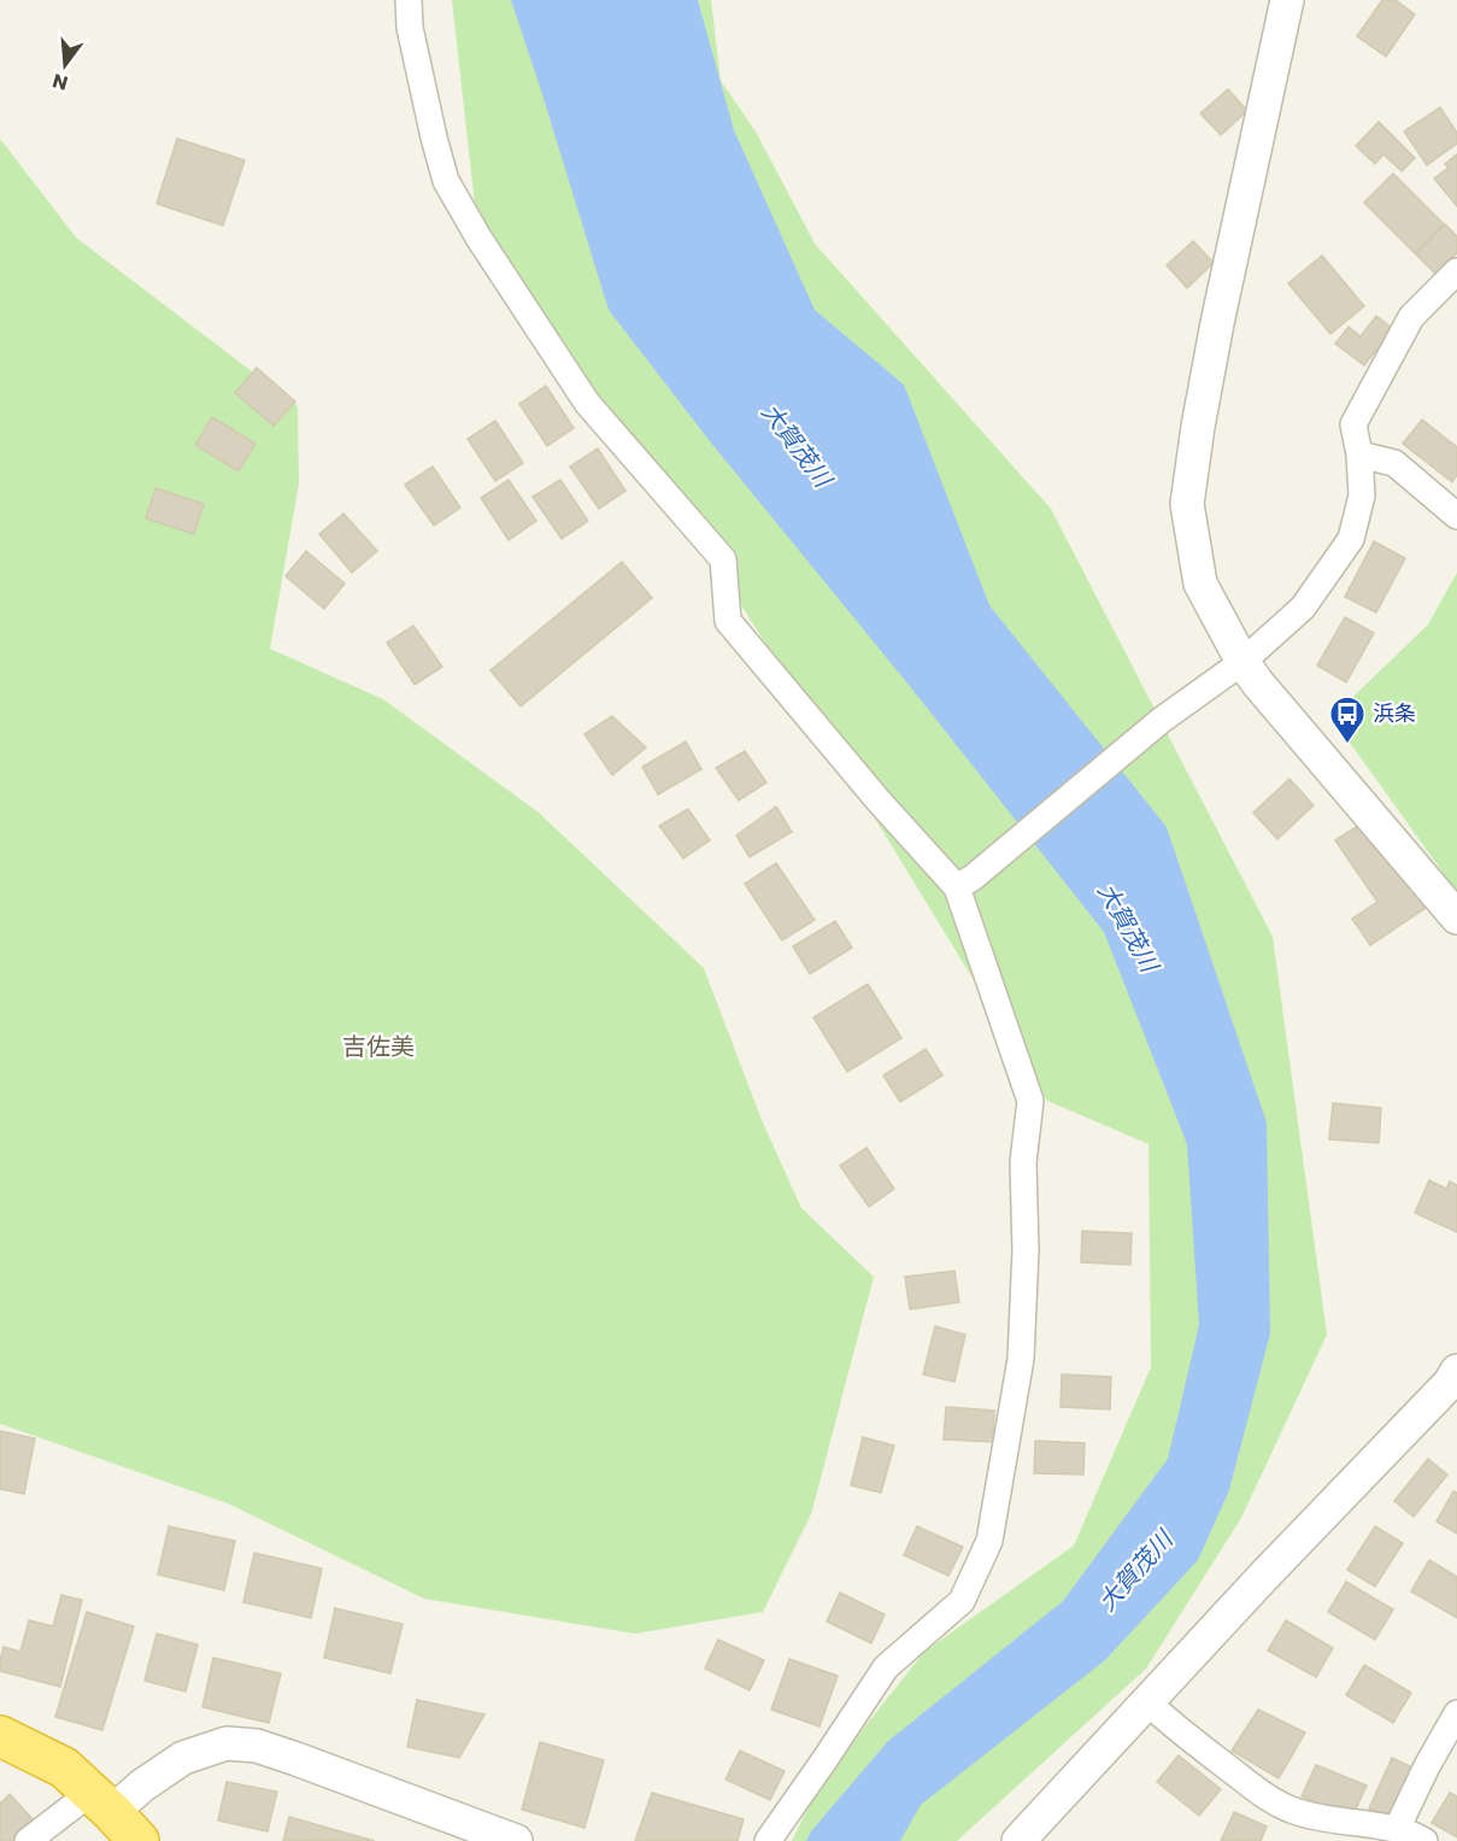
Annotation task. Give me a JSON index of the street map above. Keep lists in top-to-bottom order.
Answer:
{
  "districts": ["吉佐美"],
  "water": ["大賀茂川"],
  "places": {
    "bus stop": ["浜条"]
  },
  "north": "bottom"
}
